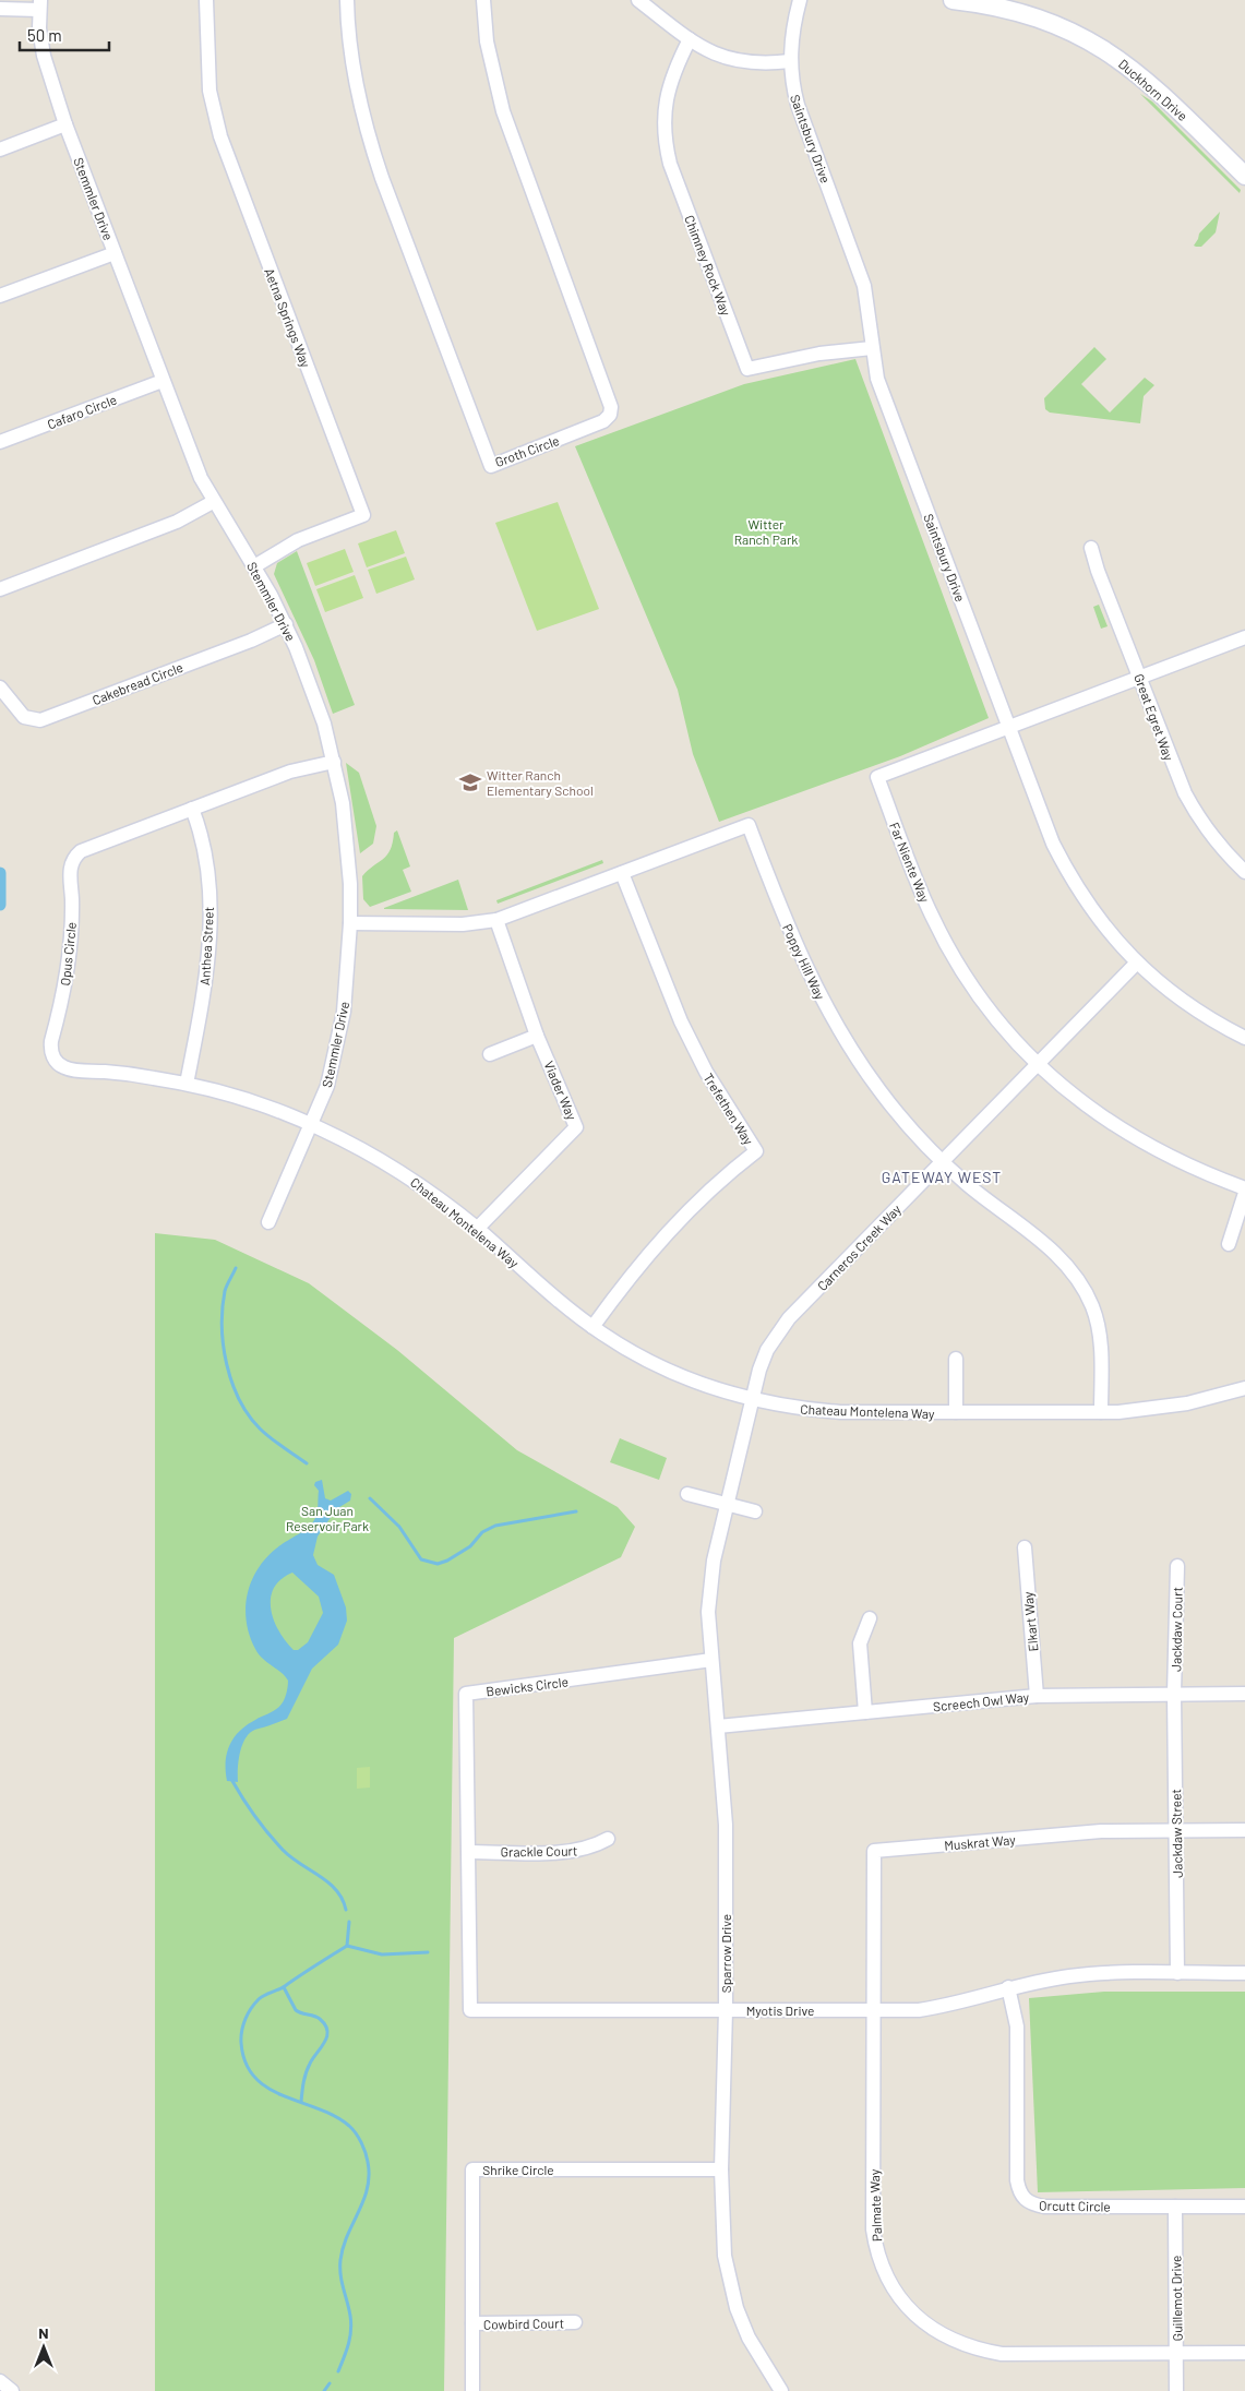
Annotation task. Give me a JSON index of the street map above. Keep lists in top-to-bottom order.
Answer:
{
  "streets": {
    "street": [
      "Duckhorn Drive",
      "Saintsbury Drive",
      "Stemmler Drive",
      "Chimney Rock Way",
      "Aetna Springs Way",
      "Cafaro Circle",
      "Groth Circle",
      "Cakebread Circle",
      "Great Egret Way",
      "Far Niente Way",
      "Anthea Street",
      "Opus Circle",
      "Poppy Hill Way",
      "Viader Way",
      "Trefethen Way",
      "Chateau Montelena Way",
      "Carneros Creek Way",
      "Elkart Way",
      "Jackdaw Court",
      "Bewicks Circle",
      "Screech Owl Way",
      "Jackdaw Street",
      "Muskrat Way",
      "Grackle Court",
      "Sparrow Drive",
      "Myotis Drive",
      "Shrike Circle",
      "Palmate Way",
      "Orcutt Circle",
      "Guillemot Drive",
      "Cowbird Court"
    ]
  },
  "crossings": [
    ["Saintsbury Drive", "Chimney Rock Way"],
    ["Saintsbury Drive", "Far Niente Way"],
    ["Saintsbury Drive", "Carneros Creek Way"],
    ["Stemmler Drive", "Aetna Springs Way"],
    ["Stemmler Drive", "Cafaro Circle"],
    ["Stemmler Drive", "Cakebread Circle"],
    ["Stemmler Drive", "Opus Circle"],
    ["Stemmler Drive", "Poppy Hill Way"],
    ["Stemmler Drive", "Chateau Montelena Way"],
    ["Great Egret Way", "Far Niente Way"],
    ["Far Niente Way", "Carneros Creek Way"],
    ["Anthea Street", "Opus Circle"],
    ["Opus Circle", "Chateau Montelena Way"],
    ["Poppy Hill Way", "Viader Way"],
    ["Poppy Hill Way", "Trefethen Way"],
    ["Poppy Hill Way", "Chateau Montelena Way"],
    ["Poppy Hill Way", "Carneros Creek Way"],
    ["Viader Way", "Chateau Montelena Way"],
    ["Trefethen Way", "Chateau Montelena Way"],
    ["Chateau Montelena Way", "Carneros Creek Way"],
    ["Carneros Creek Way", "Sparrow Drive"],
    ["Elkart Way", "Screech Owl Way"],
    ["Jackdaw Court", "Screech Owl Way"],
    ["Jackdaw Court", "Jackdaw Street"],
    ["Bewicks Circle", "Grackle Court"],
    ["Bewicks Circle", "Sparrow Drive"],
    ["Bewicks Circle", "Myotis Drive"],
    ["Screech Owl Way", "Jackdaw Street"],
    ["Screech Owl Way", "Sparrow Drive"],
    ["Jackdaw Street", "Muskrat Way"],
    ["Jackdaw Street", "Myotis Drive"],
    ["Muskrat Way", "Myotis Drive"],
    ["Muskrat Way", "Palmate Way"],
    ["Grackle Court", "Myotis Drive"],
    ["Sparrow Drive", "Myotis Drive"],
    ["Sparrow Drive", "Shrike Circle"],
    ["Myotis Drive", "Palmate Way"],
    ["Myotis Drive", "Orcutt Circle"],
    ["Shrike Circle", "Cowbird Court"],
    ["Palmate Way", "Guillemot Drive"],
    ["Orcutt Circle", "Guillemot Drive"]
  ],
  "districts": ["GATEWAY WEST"],
  "parks": ["Witter Ranch Park", "San Juan Reservoir Park"],
  "places": {
    "school or university": ["Witter Ranch Elementary School"]
  },
  "scale_bar": "50 m",
  "north": "top"
}
